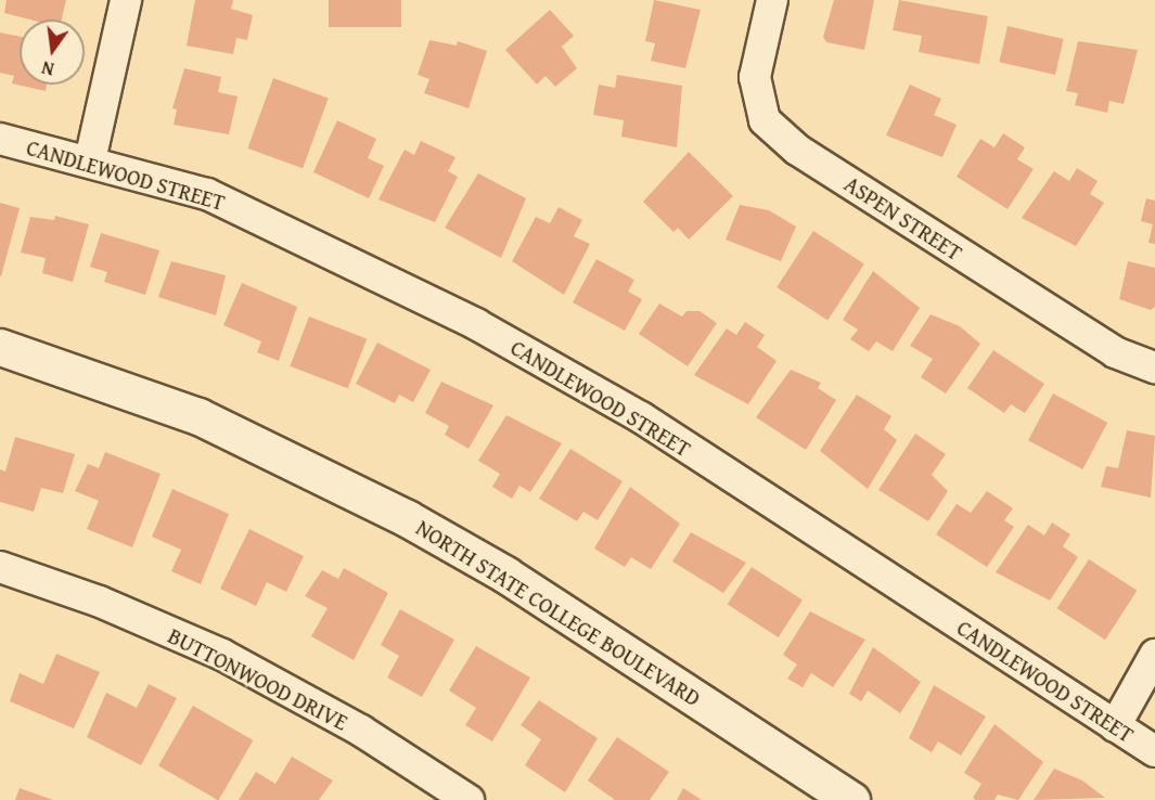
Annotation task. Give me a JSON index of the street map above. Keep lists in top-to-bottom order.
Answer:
{
  "streets": {
    "main road": ["NORTH STATE COLLEGE BOULEVARD"],
    "street": ["CANDLEWOOD STREET", "ASPEN STREET", "BUTTONWOOD DRIVE"]
  },
  "north": "bottom"
}
